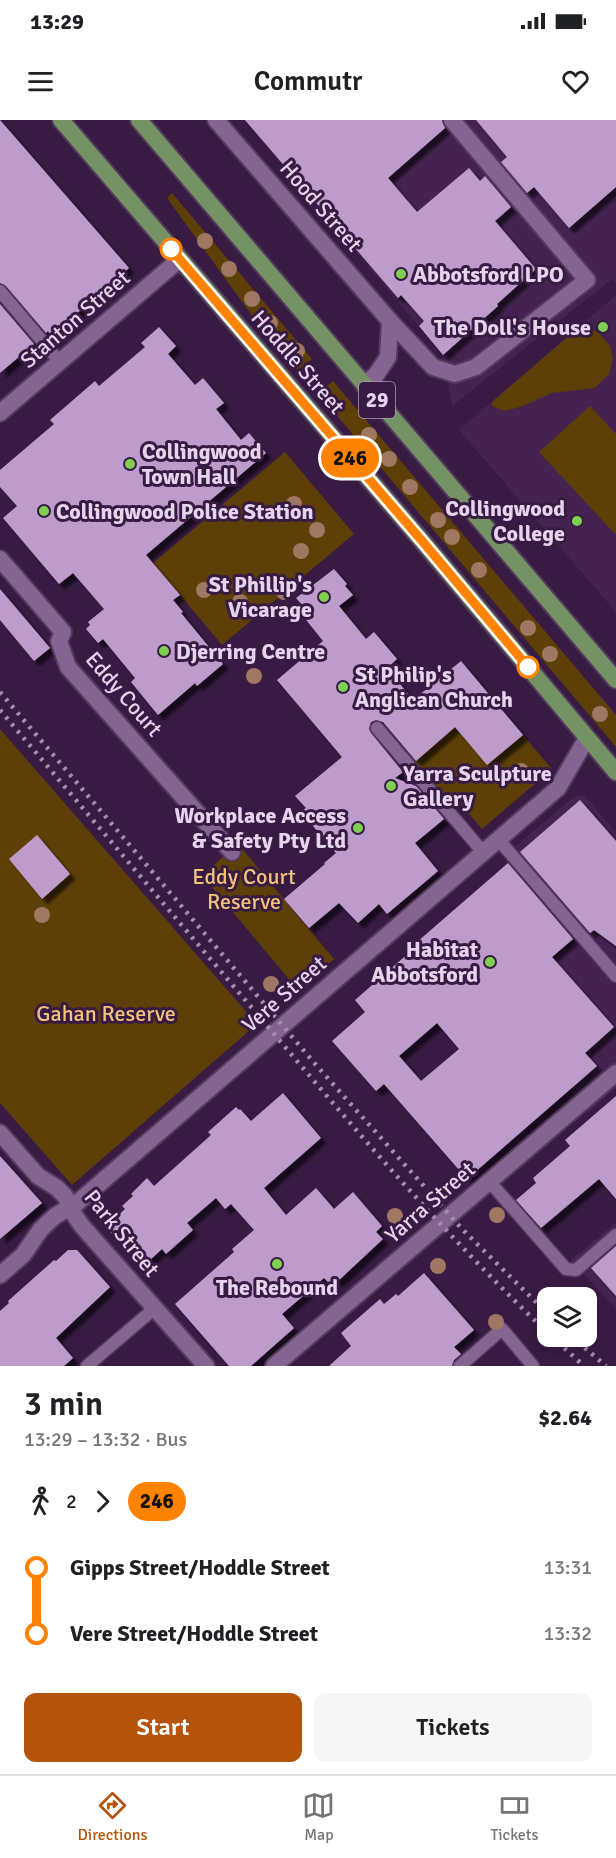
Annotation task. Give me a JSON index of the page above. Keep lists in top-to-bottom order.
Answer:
{
  "streets": {
    "highway": ["Hoddle Street", "29"],
    "street": [
      "Hood Street",
      "Stanton Street",
      "Eddy Court",
      "Vere Street",
      "Yarra Street",
      "Park Street"
    ]
  },
  "crossings": [
    ["Stanton Street", "Hoddle Street"],
    ["Hoddle Street", "Vere Street"],
    ["Vere Street", "Park Street"]
  ],
  "parks": ["Eddy Court Reserve", "Gahan Reserve"],
  "places": [
    "Abbotsford LPO",
    "The Doll's House",
    "Collingwood Town Hall",
    "Collingwood Police Station",
    "Collingwood College",
    "St Phillip's Vicarage",
    "Djerring Centre",
    "St Philip's Anglican Church",
    "Yarra Sculpture Gallery",
    "Workplace Access & Safety Pty Ltd",
    "Habitat Abbotsford",
    "The Rebound"
  ],
  "lines": ["bus line 246"],
  "page": {
    "status": "13:29",
    "header": "Commutr",
    "on_map": "246",
    "heading": ["3 min", "13:29 – 13:32 · Bus", "$2.64"],
    "legs": ["2", "246"],
    "list": [
      {
        "name": "Gipps Street/Hoddle Street",
        "value": "13:31"
      },
      {
        "name": "Vere Street/Hoddle Street",
        "value": "13:32"
      }
    ],
    "buttons": ["Start", "Tickets"],
    "tabs": ["Directions", "Map", "Tickets"]
  }
}
